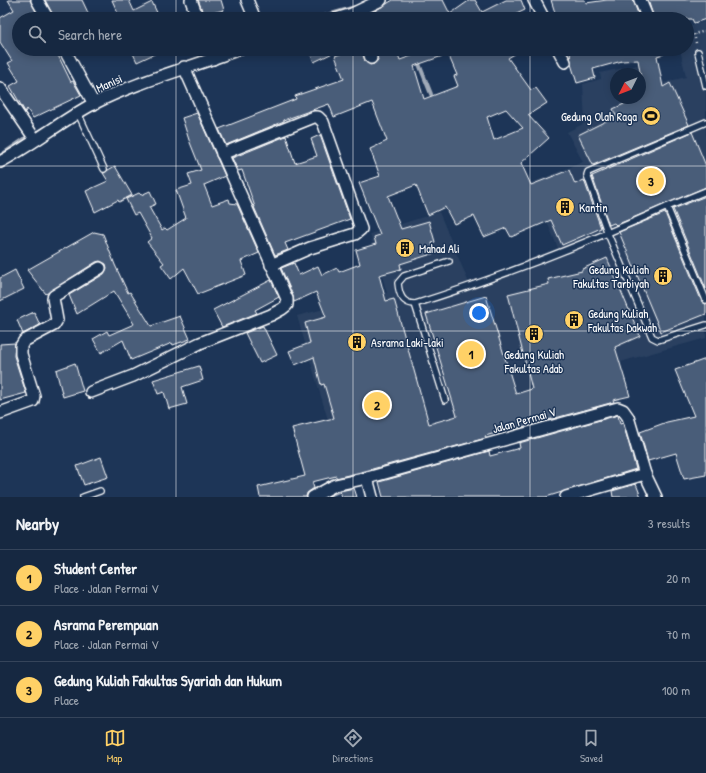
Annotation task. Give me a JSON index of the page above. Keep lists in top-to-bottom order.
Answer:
{
  "streets": {
    "street": ["Manisi", "Jalan Permai V"]
  },
  "places": {
    "sports": ["Gedung Olah Raga"],
    "building": [
      "Kantin",
      "Mahad Ali",
      "Gedung Kuliah Fakultas Tarbiyah",
      "Gedung Kuliah Fakultas Dakwah",
      "Gedung Kuliah Fakultas Adab",
      "Asrama Laki-laki"
    ]
  },
  "north": "bottom left",
  "page": {
    "search": "Search here",
    "pins": ["3", "1", "2"],
    "heading": ["Nearby", "3 results"],
    "list": [
      {
        "mark": "1",
        "name": "Student Center",
        "note": "Place · Jalan Permai V",
        "value": "20 m"
      },
      {
        "mark": "2",
        "name": "Asrama Perempuan",
        "note": "Place · Jalan Permai V",
        "value": "70 m"
      },
      {
        "mark": "3",
        "name": "Gedung Kuliah Fakultas Syariah dan Hukum",
        "note": "Place",
        "value": "100 m"
      }
    ],
    "nav": ["Map", "Directions", "Saved"]
  }
}
